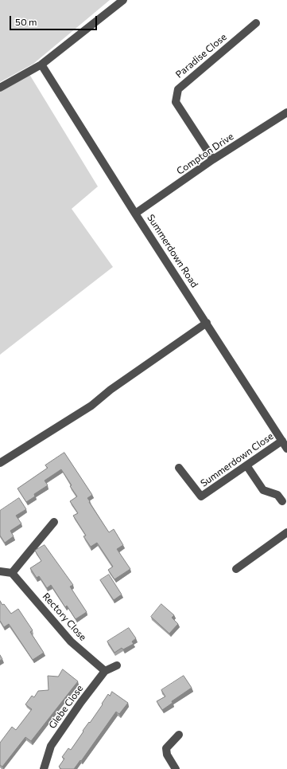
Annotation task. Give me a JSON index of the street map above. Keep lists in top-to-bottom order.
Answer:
{
  "streets": {
    "street": [
      "Paradise Close",
      "Compton Drive",
      "Summerdown Road",
      "Summerdown Close",
      "Rectory Close",
      "Glebe Close"
    ]
  },
  "crossings": [
    ["Paradise Close", "Compton Drive"],
    ["Compton Drive", "Summerdown Road"],
    ["Summerdown Road", "Summerdown Close"],
    ["Rectory Close", "Glebe Close"]
  ],
  "scale_bar": "50 m"
}
